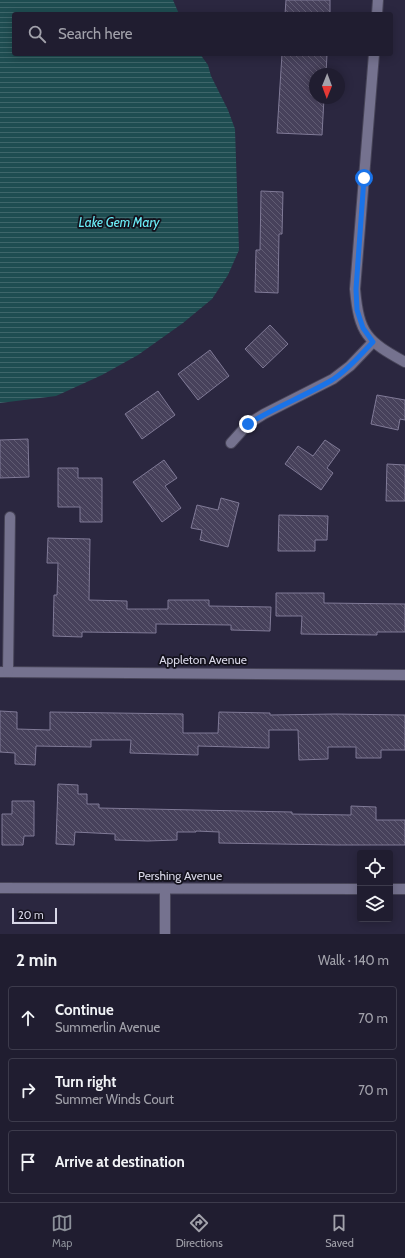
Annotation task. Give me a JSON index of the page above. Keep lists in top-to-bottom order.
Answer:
{
  "streets": {
    "street": ["Appleton Avenue", "Pershing Avenue"]
  },
  "water": ["Lake Gem Mary"],
  "scale_bar": "20 m",
  "north": "bottom",
  "page": {
    "search": "Search here",
    "scale": "20 m",
    "heading": ["2 min", "Walk · 140 m"],
    "list": [
      ["Continue", "Summerlin Avenue", "70 m"],
      ["Turn right", "Summer Winds Court", "70 m"],
      "Arrive at destination"
    ],
    "nav": ["Map", "Directions", "Saved"]
  }
}
